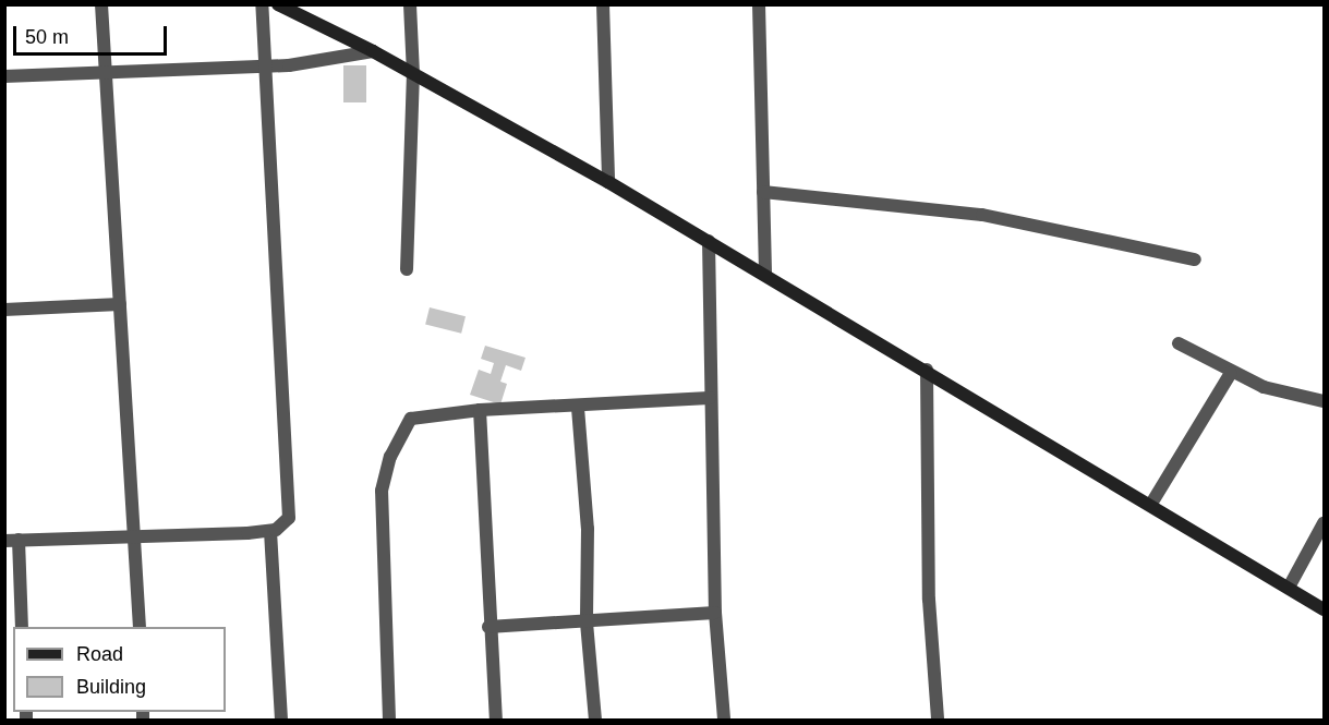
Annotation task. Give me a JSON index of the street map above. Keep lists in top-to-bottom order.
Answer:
{
  "legend": ["Road", "Building"],
  "scale_bar": "50 m"
}
